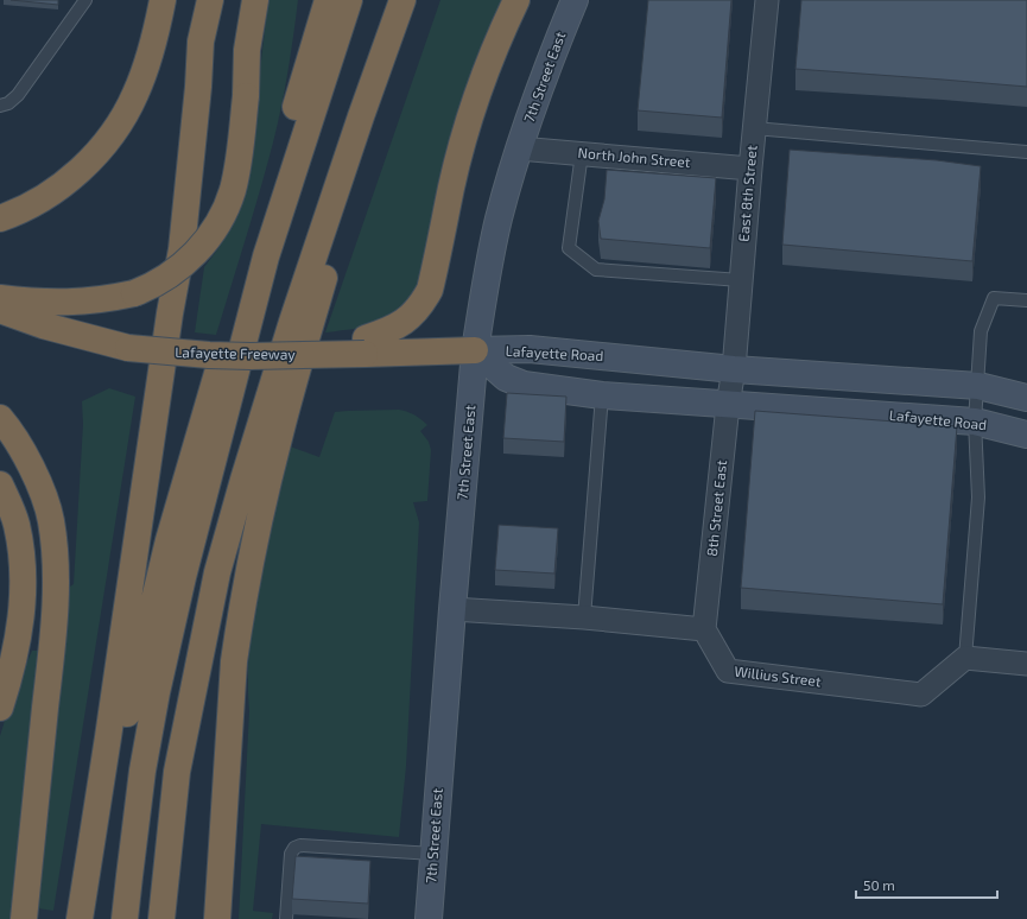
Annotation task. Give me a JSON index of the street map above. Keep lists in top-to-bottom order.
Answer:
{
  "streets": {
    "highway": ["Lafayette Freeway"],
    "main road": ["7th Street East", "Lafayette Road"],
    "street": [
      "North John Street",
      "East 8th Street",
      "8th Street East",
      "Willius Street"
    ]
  },
  "crossings": [
    ["7th Street East", "North John Street"],
    ["7th Street East", "Lafayette Road"],
    ["North John Street", "East 8th Street"],
    ["East 8th Street", "Lafayette Road"],
    ["East 8th Street", "8th Street East"],
    ["Lafayette Road", "8th Street East"],
    ["8th Street East", "Willius Street"]
  ],
  "scale_bar": "50 m"
}
